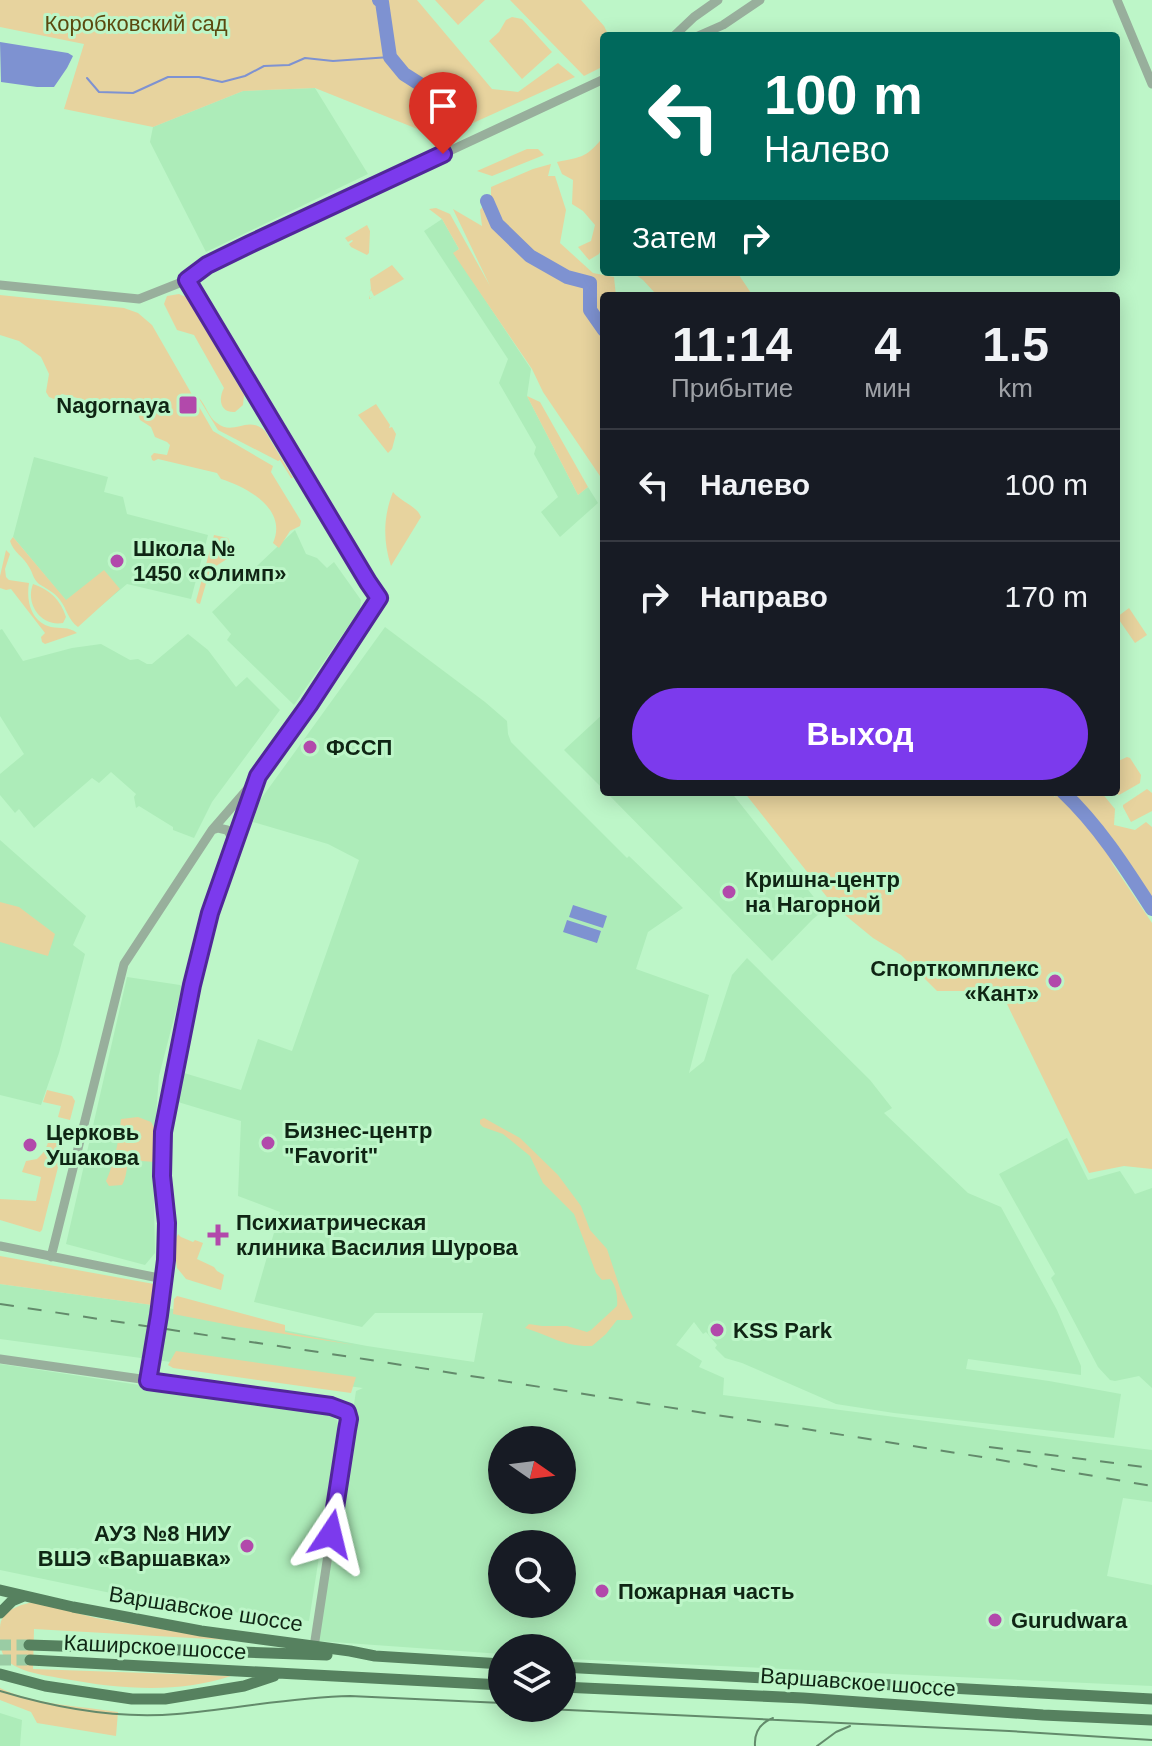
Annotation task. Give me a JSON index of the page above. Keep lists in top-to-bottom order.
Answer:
{
  "streets": {
    "main road": ["Варшавское шоссе", "Каширское шоссе"]
  },
  "crossings": [
    ["Варшавское шоссе", "Каширское шоссе"]
  ],
  "parks": ["Коробковский сад"],
  "places": {
    "transit": ["Nagornaya"],
    "other": [
      "Школа № 1450 «Олимп»",
      "ФССП",
      "Кришна-центр на Нагорной",
      "Спорткомплекс «Кант»",
      "Бизнес-центр \"Favorit\"",
      "Церковь Ушакова",
      "KSS Park",
      "АУЗ №8 НИУ ВШЭ «Варшавка»",
      "Пожарная часть",
      "Gurudwara"
    ],
    "health": ["Психиатрическая клиника Василия Шурова"]
  },
  "north": "right",
  "page": {
    "turn": ["100 m", "Налево"],
    "then": "Затем",
    "eta": [
      "11:14",
      "Прибытие",
      "4",
      "мин",
      "1.5",
      "km"
    ],
    "list": [
      {
        "name": "Налево",
        "value": "100 m"
      },
      {
        "name": "Направо",
        "value": "170 m"
      }
    ],
    "buttons": "Выход"
  }
}
